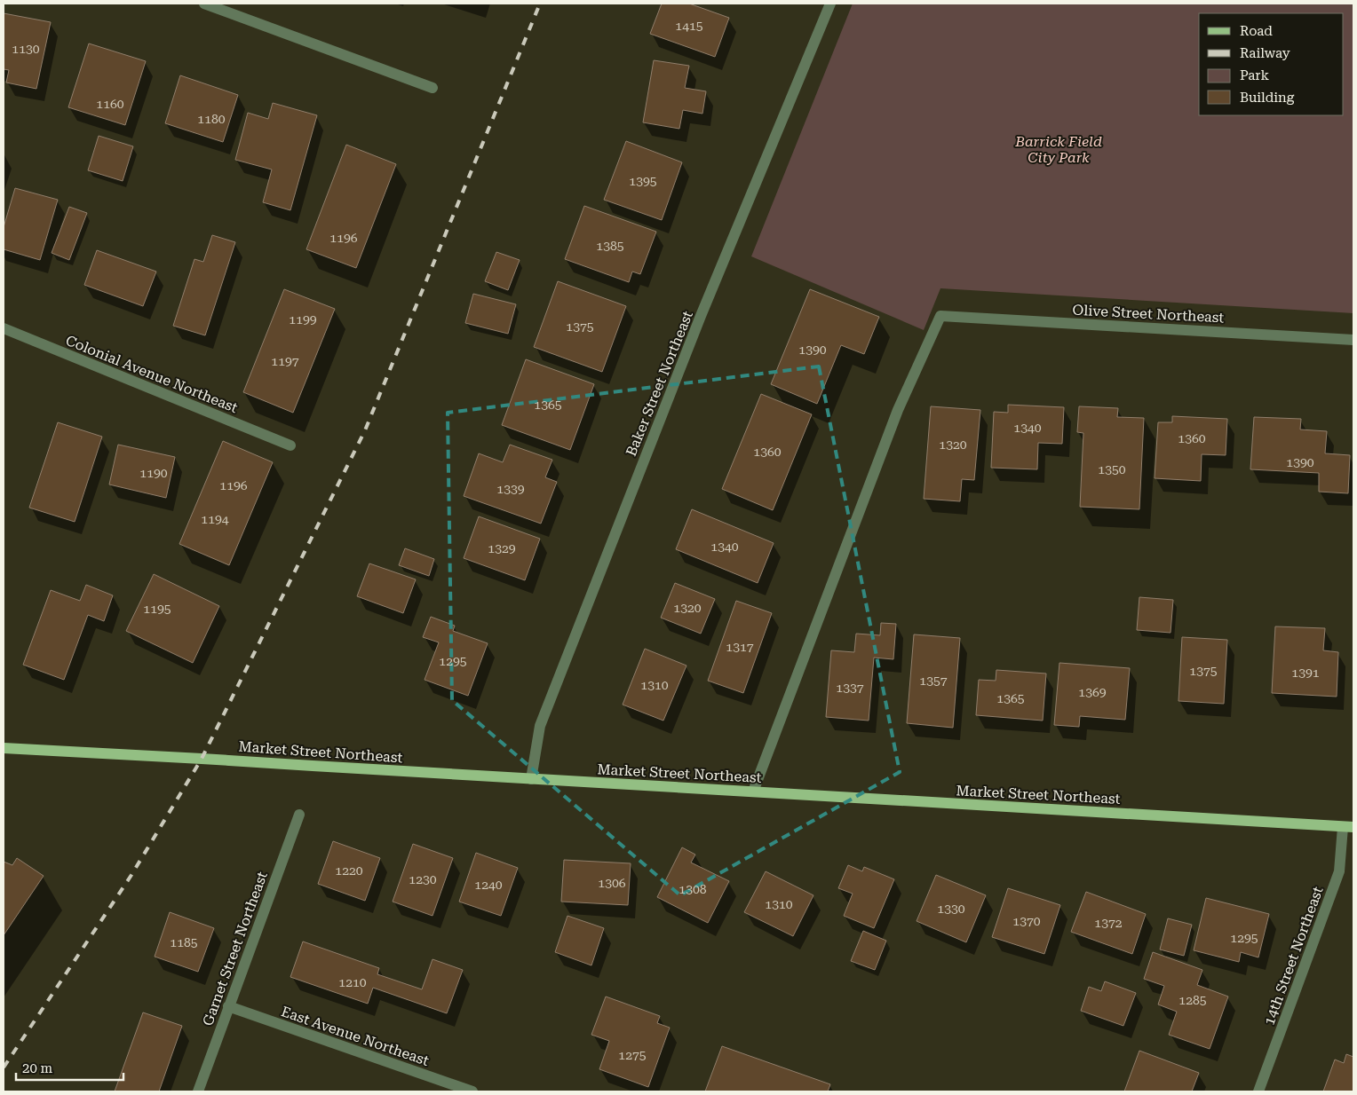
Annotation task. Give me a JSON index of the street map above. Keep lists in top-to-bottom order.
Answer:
{
  "streets": {
    "main road": ["Market Street Northeast"],
    "street": [
      "Olive Street Northeast",
      "Colonial Avenue Northeast",
      "Baker Street Northeast",
      "Garnet Street Northeast",
      "14th Street Northeast",
      "East Avenue Northeast"
    ]
  },
  "crossings": [
    ["Olive Street Northeast", "Market Street Northeast"],
    ["Baker Street Northeast", "Market Street Northeast"],
    ["Market Street Northeast", "14th Street Northeast"],
    ["Garnet Street Northeast", "East Avenue Northeast"]
  ],
  "parks": ["Barrick Field City Park"],
  "house_numbers": [
    "1415",
    "1130",
    "1160",
    "1180",
    "1395",
    "1196",
    "1385",
    "1199",
    "1375",
    "1390",
    "1197",
    "1365",
    "1340",
    "1360",
    "1320",
    "1360",
    "1390",
    "1350",
    "1190",
    "1196",
    "1339",
    "1194",
    "1340",
    "1329",
    "1320",
    "1195",
    "1317",
    "1295",
    "1375",
    "1391",
    "1357",
    "1310",
    "1337",
    "1369",
    "1365",
    "1220",
    "1230",
    "1306",
    "1240",
    "1308",
    "1310",
    "1330",
    "1370",
    "1372",
    "1295",
    "1185",
    "1210",
    "1285",
    "1275"
  ],
  "legend": [
    "Road",
    "Railway",
    "Park",
    "Building"
  ],
  "scale_bar": "20 m"
}
